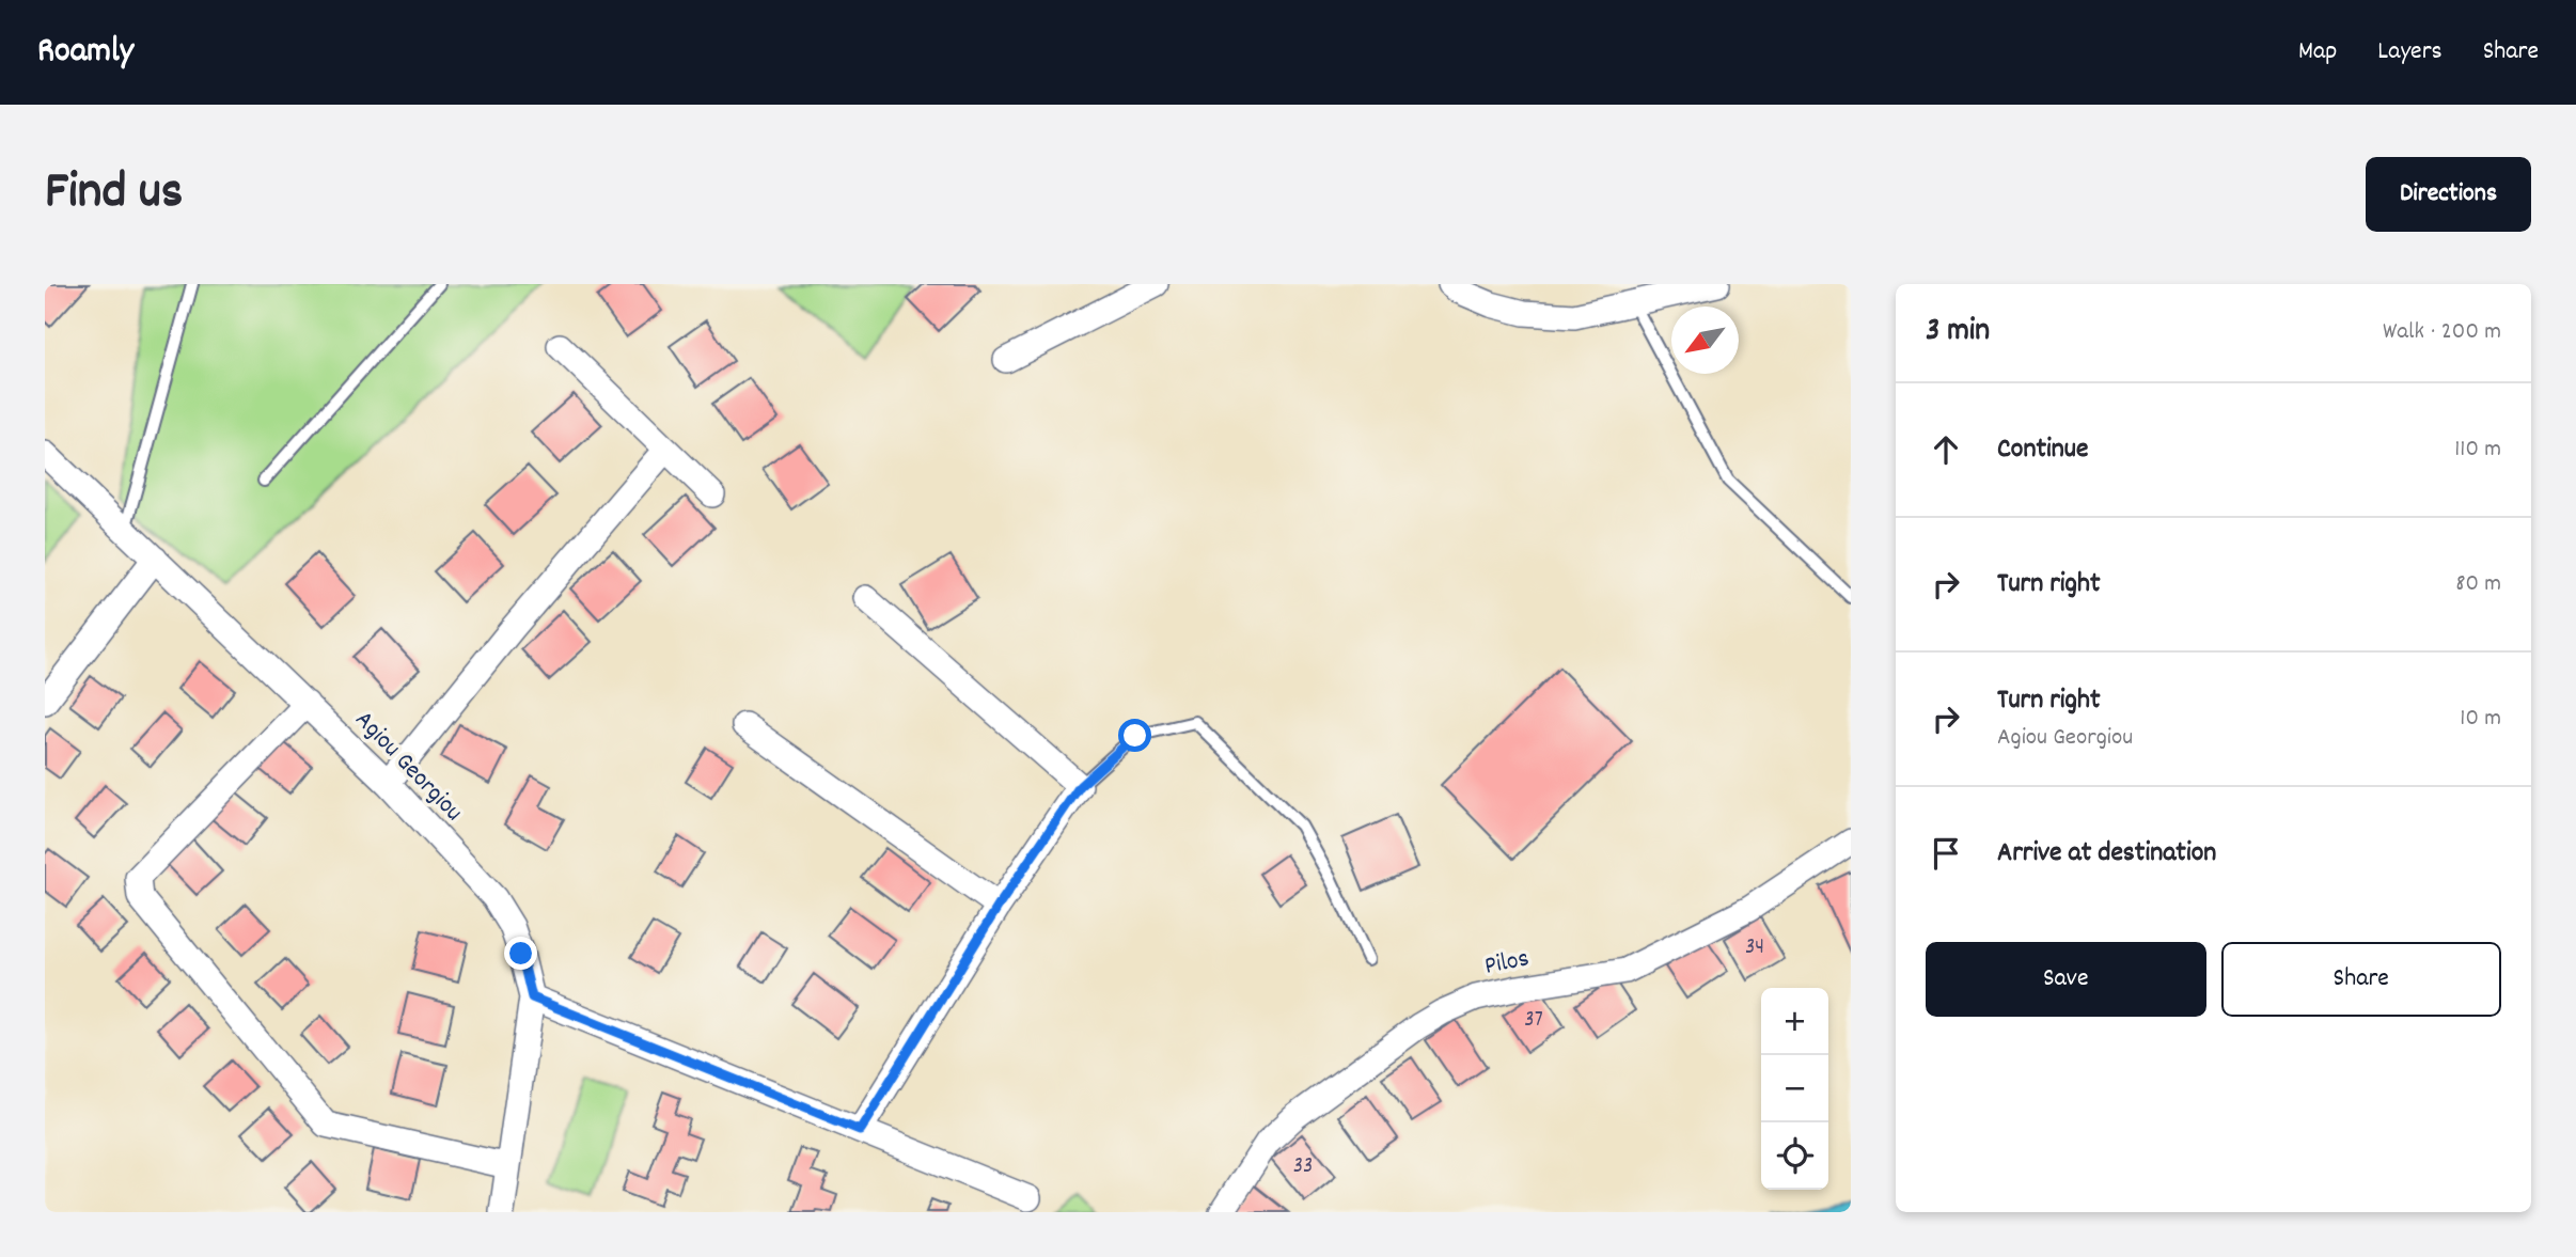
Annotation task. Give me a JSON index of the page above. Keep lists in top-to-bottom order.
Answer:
{
  "streets": {
    "street": ["Agiou Georgiou", "Pilos"]
  },
  "house_numbers": ["34", "37", "33"],
  "north": "bottom left",
  "page": {
    "header": "Roamly",
    "nav": ["Map", "Layers", "Share"],
    "title": "Find us",
    "buttons": [
      "Directions",
      ["Save", "Share"]
    ],
    "heading": ["3 min", "Walk · 200 m"],
    "list": [
      ["Continue", "110 m"],
      ["Turn right", "80 m"],
      ["Turn right", "Agiou Georgiou", "10 m"],
      "Arrive at destination"
    ],
    "map_buttons": ["+", "−"]
  }
}
